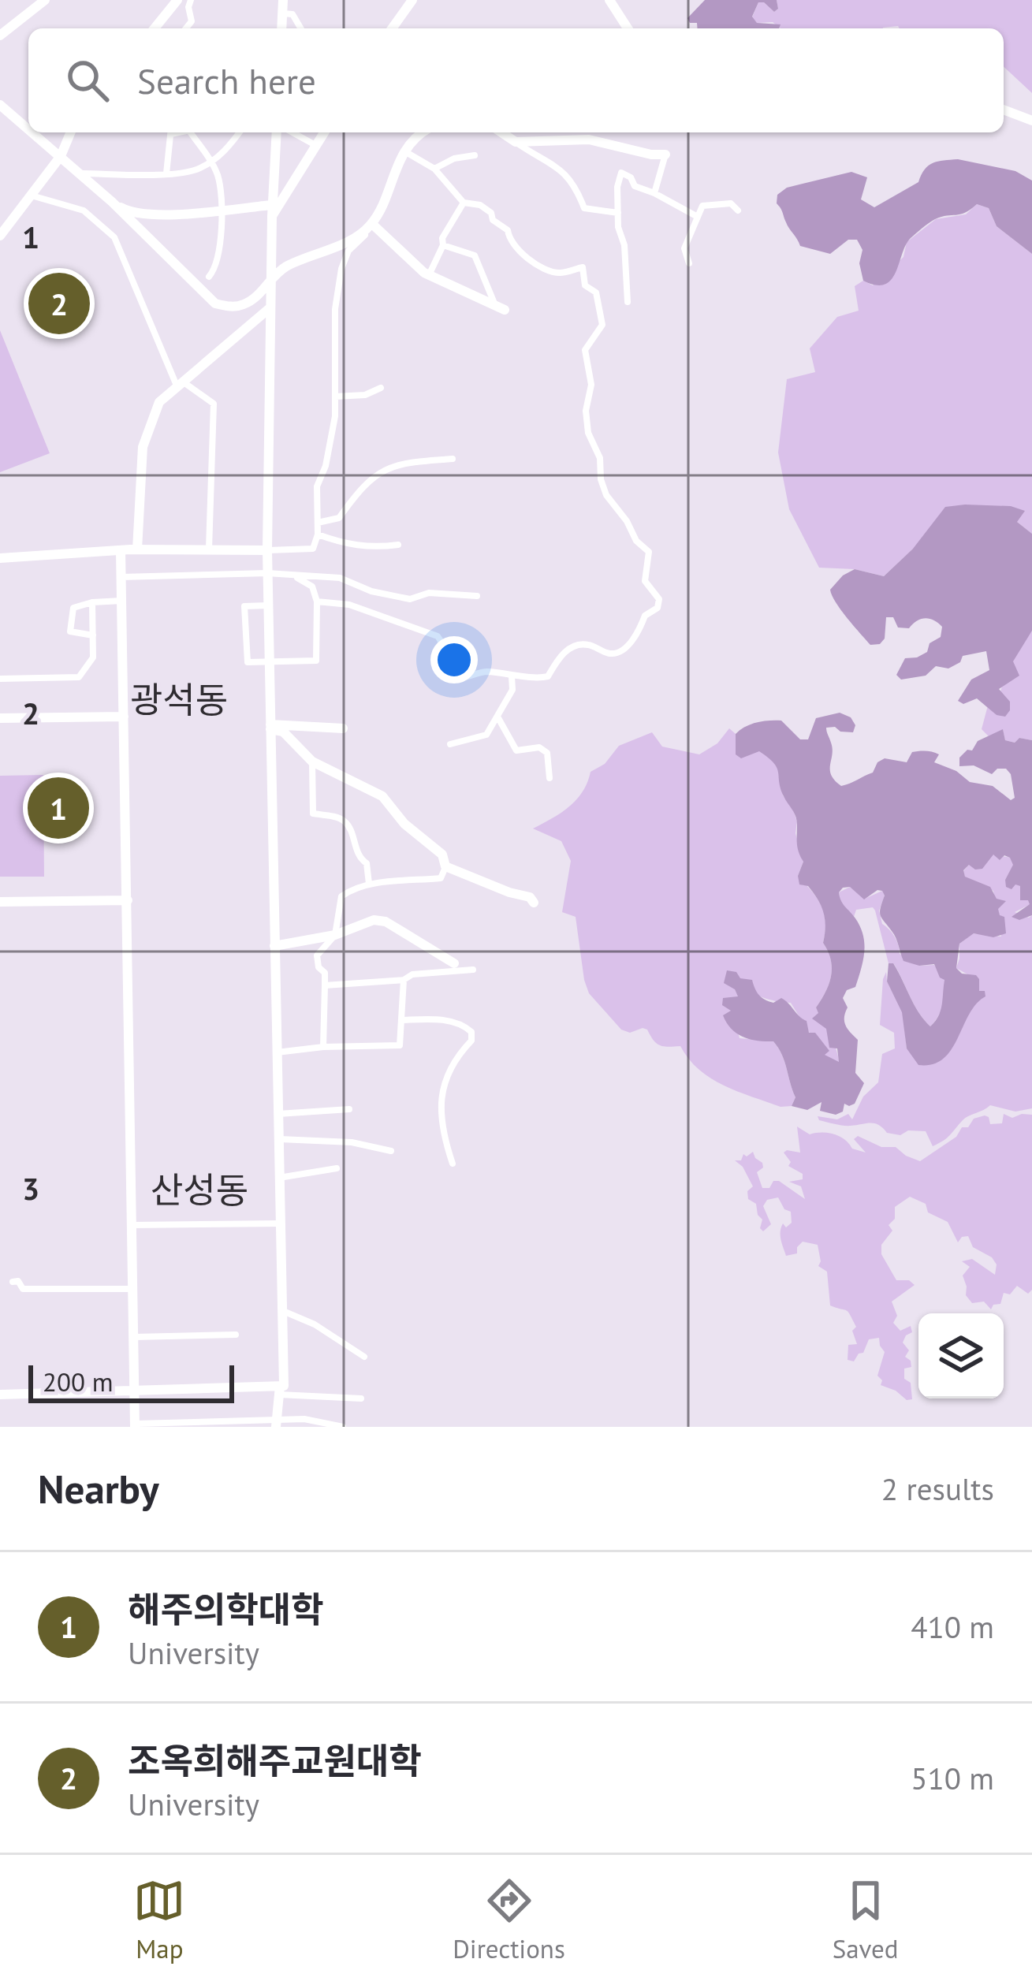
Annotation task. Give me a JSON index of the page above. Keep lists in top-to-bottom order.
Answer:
{
  "districts": ["광석동", "산성동"],
  "scale_bar": "200 m",
  "page": {
    "search": "Search here",
    "pins": ["2", "1"],
    "scale": "200 m",
    "heading": ["Nearby", "2 results"],
    "list": [
      {
        "mark": "1",
        "name": "해주의학대학",
        "note": "University",
        "value": "410 m"
      },
      {
        "mark": "2",
        "name": "조옥희해주교원대학",
        "note": "University",
        "value": "510 m"
      }
    ],
    "nav": ["Map", "Directions", "Saved"]
  },
  "grid": {
    "rows": ["1", "2", "3"]
  }
}
